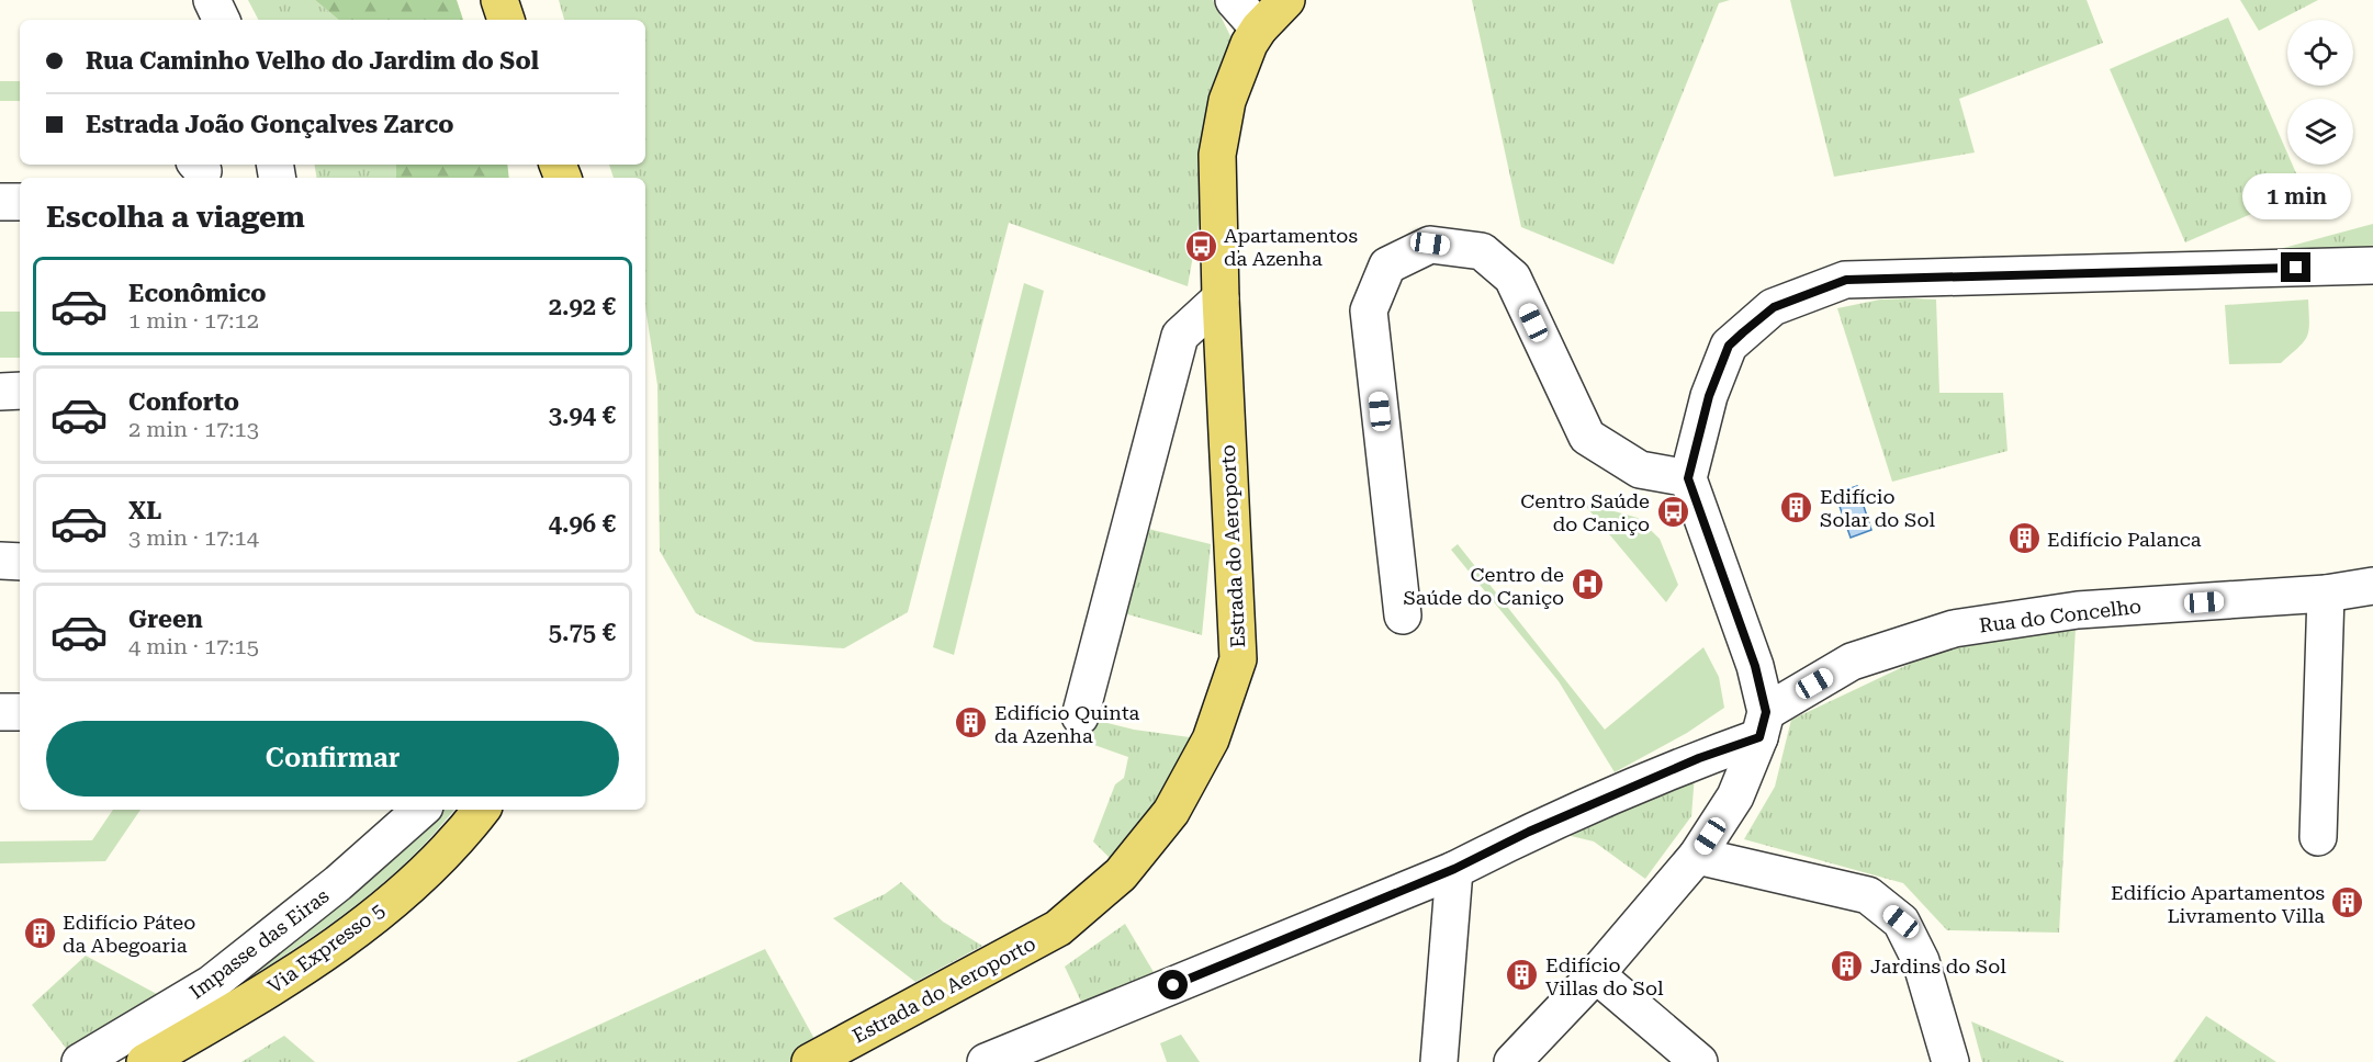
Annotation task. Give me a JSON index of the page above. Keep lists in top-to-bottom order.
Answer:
{
  "streets": {
    "main road": ["Estrada do Aeroporto", "Via Expresso 5"],
    "street": ["Rua do Concelho", "Impasse das Eiras"]
  },
  "places": {
    "bus stop": ["Apartamentos da Azenha", "Centro Saúde do Caniço"],
    "building": [
      "Edifício Solar do Sol",
      "Edifício Palanca",
      "Edifício Quinta da Azenha",
      "Edifício Apartamentos Livramento Villa",
      "Edifício Páteo da Abegoaria",
      "Jardins do Sol",
      "Edifício Villas do Sol"
    ],
    "hospital": ["Centro de Saúde do Caniço"]
  },
  "page": {
    "banner": ["Rua Caminho Velho do Jardim do Sol", "Estrada João Gonçalves Zarco"],
    "bubble": "1 min",
    "heading": "Escolha a viagem",
    "list": [
      {
        "name": "Econômico",
        "note": "1 min · 17:12",
        "value": "2.92 €"
      },
      {
        "name": "Conforto",
        "note": "2 min · 17:13",
        "value": "3.94 €"
      },
      {
        "name": "XL",
        "note": "3 min · 17:14",
        "value": "4.96 €"
      },
      {
        "name": "Green",
        "note": "4 min · 17:15",
        "value": "5.75 €"
      }
    ],
    "buttons": "Confirmar"
  }
}
